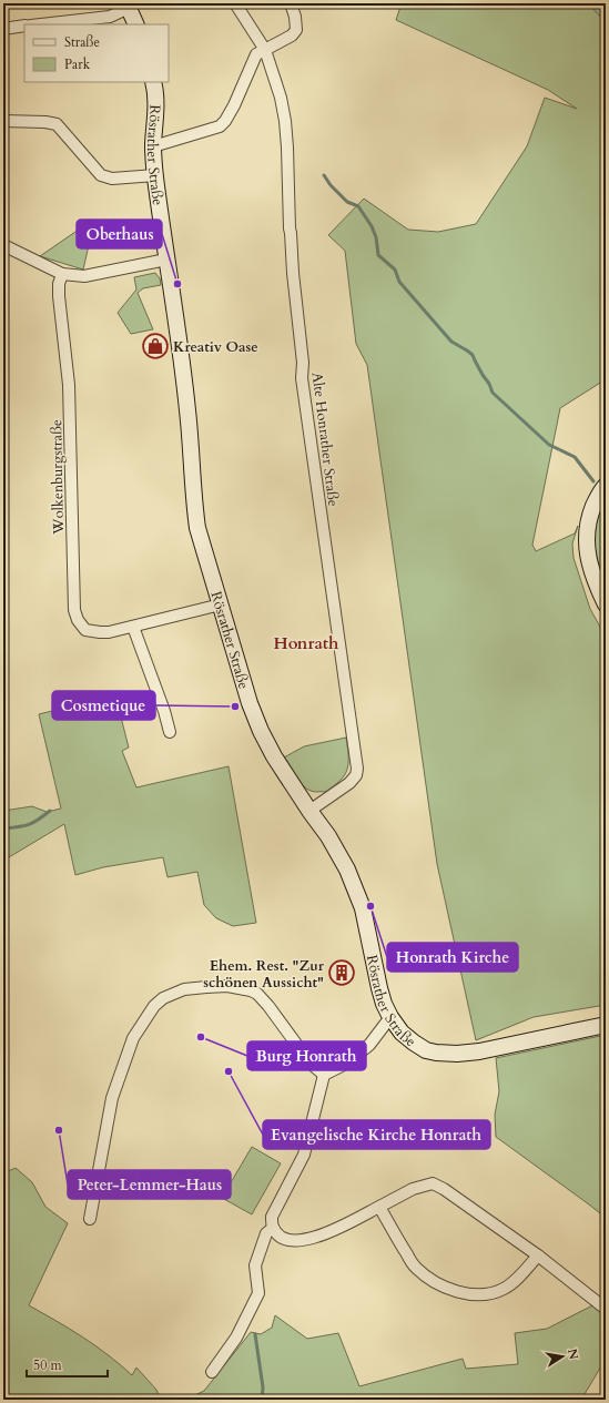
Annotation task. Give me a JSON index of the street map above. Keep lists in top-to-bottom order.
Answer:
{
  "streets": {
    "street": ["Rösrather Straße", "Alte Honrather Straße", "Wolkenburgstraße"]
  },
  "crossings": [
    ["Rösrather Straße", "Alte Honrather Straße"],
    ["Rösrather Straße", "Wolkenburgstraße"]
  ],
  "districts": ["Honrath"],
  "places": {
    "other": [
      "Oberhaus",
      "Cosmetique",
      "Honrath Kirche",
      "Burg Honrath",
      "Evangelische Kirche Honrath",
      "Peter-Lemmer-Haus"
    ],
    "shop": ["Kreativ Oase"],
    "building": ["Ehem. Rest. \"Zur schönen Aussicht\""]
  },
  "legend": ["Straße", "Park"],
  "scale_bar": "50 m",
  "north": "right"
}
